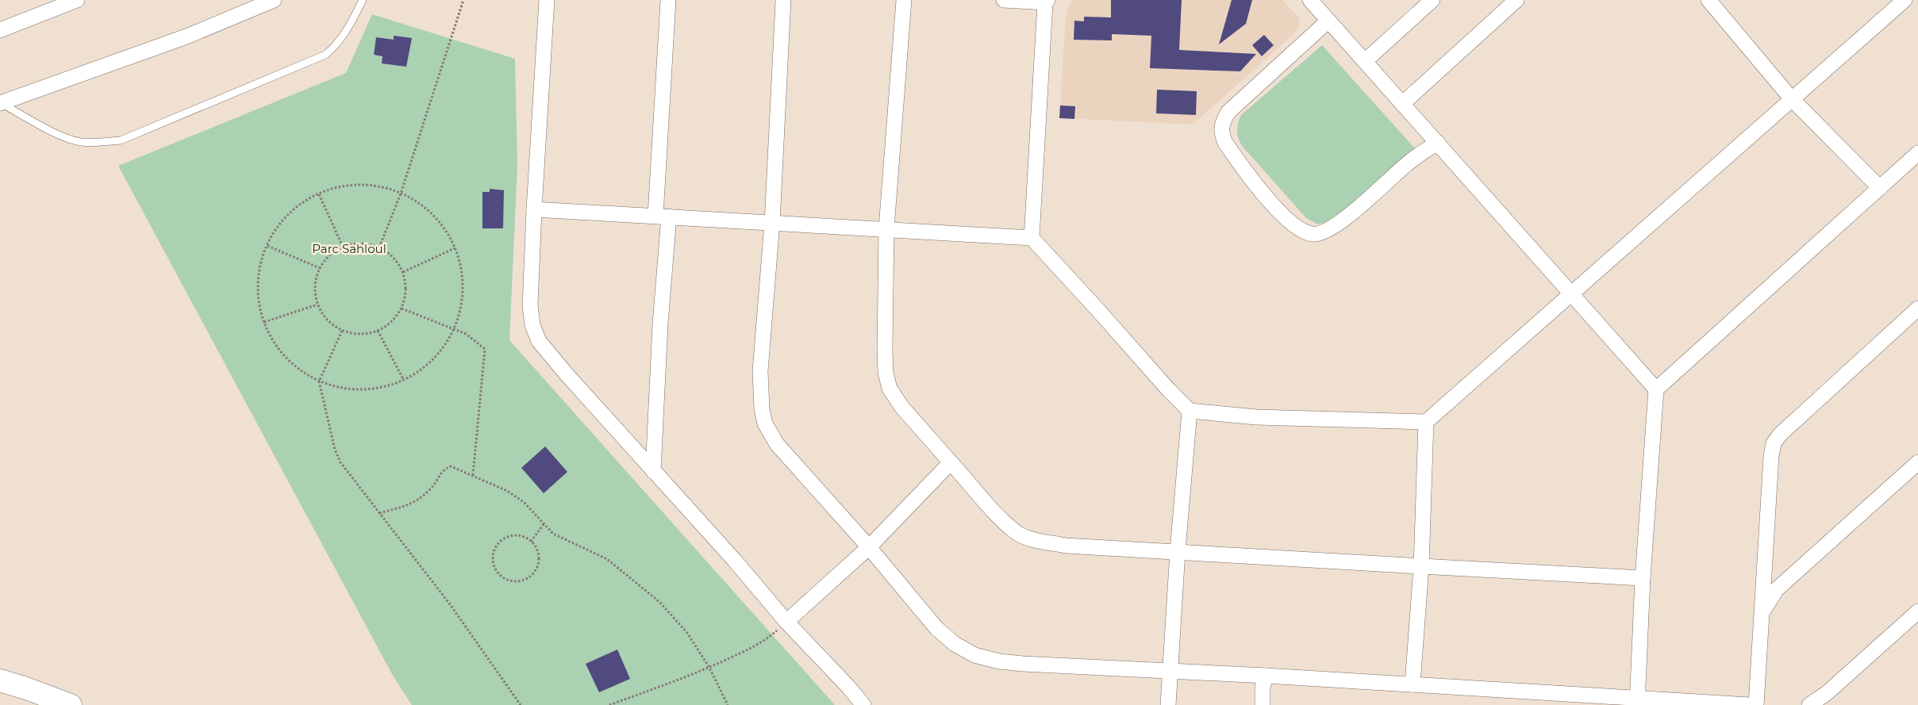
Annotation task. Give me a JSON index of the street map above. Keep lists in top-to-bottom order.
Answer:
{
  "parks": ["Parc Sahloul"]
}
